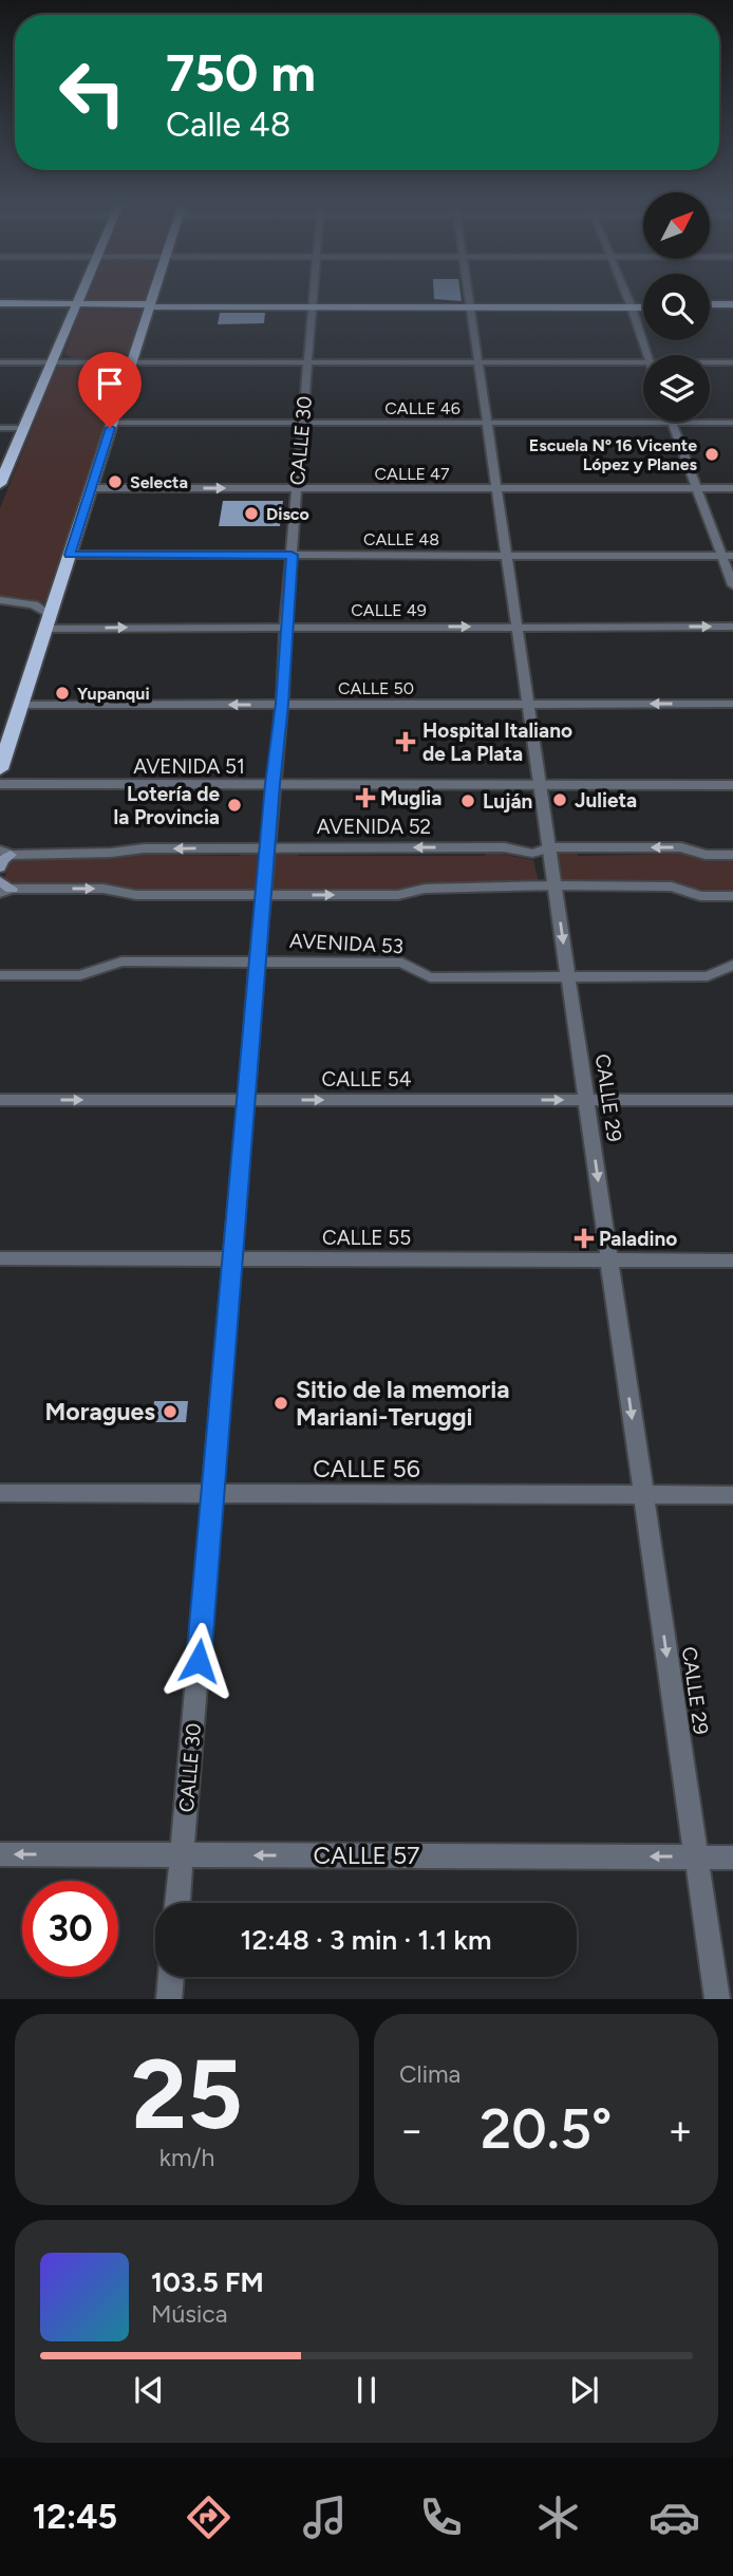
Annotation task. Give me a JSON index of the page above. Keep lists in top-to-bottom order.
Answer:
{
  "streets": {
    "street": [
      "CALLE 46",
      "CALLE 30",
      "CALLE 47",
      "CALLE 48",
      "CALLE 49",
      "CALLE 50",
      "AVENIDA 51",
      "AVENIDA 52",
      "AVENIDA 53",
      "CALLE 54",
      "CALLE 29",
      "CALLE 55",
      "CALLE 56",
      "CALLE 57"
    ]
  },
  "crossings": [
    ["CALLE 46", "CALLE 30"],
    ["CALLE 46", "CALLE 29"],
    ["CALLE 30", "CALLE 47"],
    ["CALLE 30", "CALLE 48"],
    ["CALLE 30", "CALLE 49"],
    ["CALLE 30", "CALLE 50"],
    ["CALLE 30", "AVENIDA 51"],
    ["CALLE 30", "AVENIDA 52"],
    ["CALLE 30", "AVENIDA 53"],
    ["CALLE 30", "CALLE 54"],
    ["CALLE 30", "CALLE 55"],
    ["CALLE 30", "CALLE 56"],
    ["CALLE 30", "CALLE 57"],
    ["CALLE 47", "CALLE 29"],
    ["CALLE 48", "CALLE 29"],
    ["CALLE 49", "CALLE 29"],
    ["CALLE 50", "CALLE 29"],
    ["AVENIDA 51", "CALLE 29"],
    ["AVENIDA 52", "CALLE 29"],
    ["AVENIDA 53", "CALLE 29"],
    ["CALLE 54", "CALLE 29"],
    ["CALLE 29", "CALLE 55"],
    ["CALLE 29", "CALLE 56"],
    ["CALLE 29", "CALLE 57"]
  ],
  "one_way": [
    "CALLE 49",
    "CALLE 50",
    "CALLE 54",
    "CALLE 29",
    "CALLE 57"
  ],
  "places": {
    "other": [
      "Escuela Nº 16 Vicente López y Planes",
      "Selecta",
      "Disco",
      "Yupanqui",
      "Julieta",
      "Luján",
      "Lotería de la Provincia",
      "Sitio de la memoria Mariani-Teruggi",
      "Moragues"
    ],
    "health": ["Hospital Italiano de La Plata", "Muglia", "Paladino"]
  },
  "north": "top right",
  "page": {
    "turn": ["750 m", "Calle 48"],
    "limit": "30",
    "trip": "12:48 · 3 min · 1.1 km",
    "tile": [
      ["25", "km/h"],
      "Clima"
    ],
    "heat": ["−", "20.5°", "+"],
    "song": ["103.5 FM", "Música"],
    "tabs": "12:45"
  }
}
